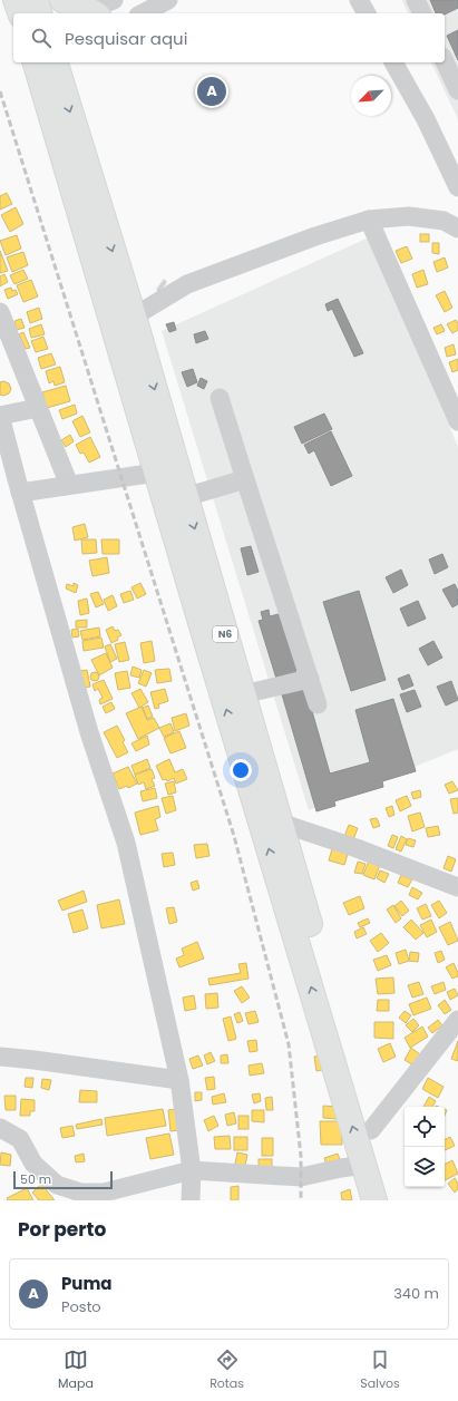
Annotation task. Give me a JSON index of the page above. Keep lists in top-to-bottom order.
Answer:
{
  "streets": {
    "highway": ["N6"]
  },
  "scale_bar": "50 m",
  "north": "bottom left",
  "page": {
    "search": "Pesquisar aqui",
    "pins": "A",
    "scale": "50 m",
    "heading": "Por perto",
    "list": [
      {
        "mark": "A",
        "name": "Puma",
        "note": "Posto",
        "value": "340 m"
      }
    ],
    "nav": ["Mapa", "Rotas", "Salvos"]
  }
}
